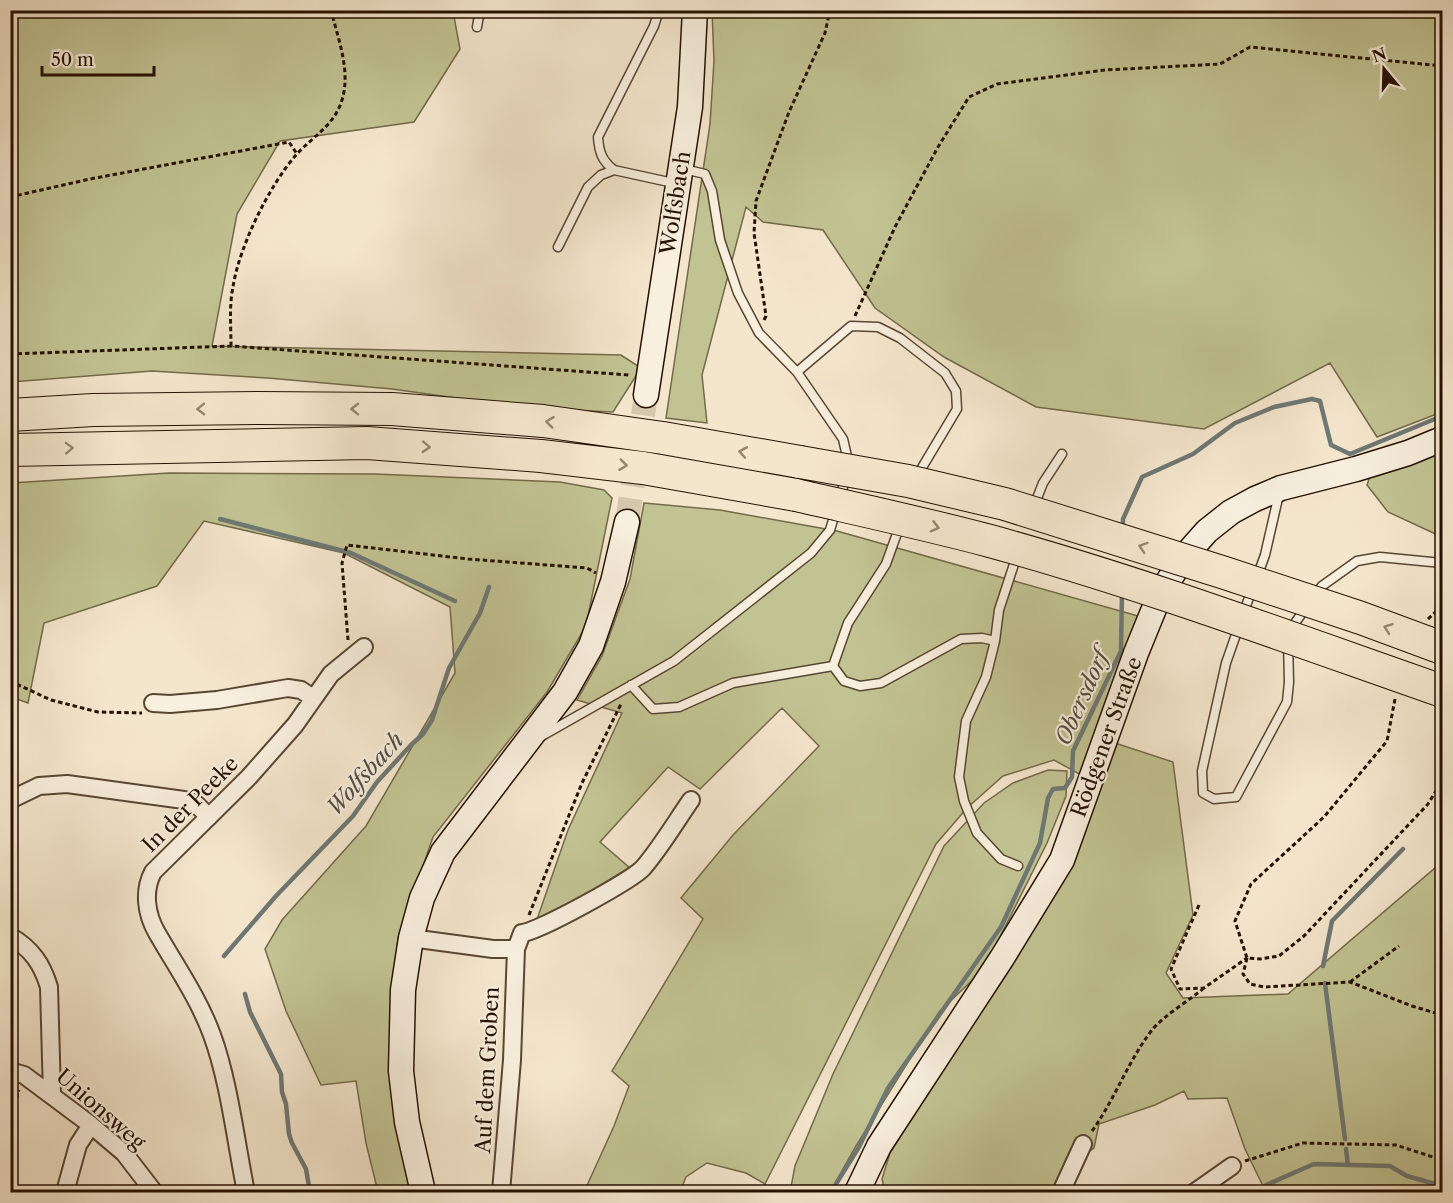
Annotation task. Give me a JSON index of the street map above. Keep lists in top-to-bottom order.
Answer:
{
  "streets": {
    "main road": ["Wolfsbach", "Rödgener Straße"],
    "street": ["In der Peeke", "Auf dem Groben", "Unionsweg"]
  },
  "water": ["Obersdorf", "Wolfsbach"],
  "scale_bar": "50 m",
  "north": "top"
}
